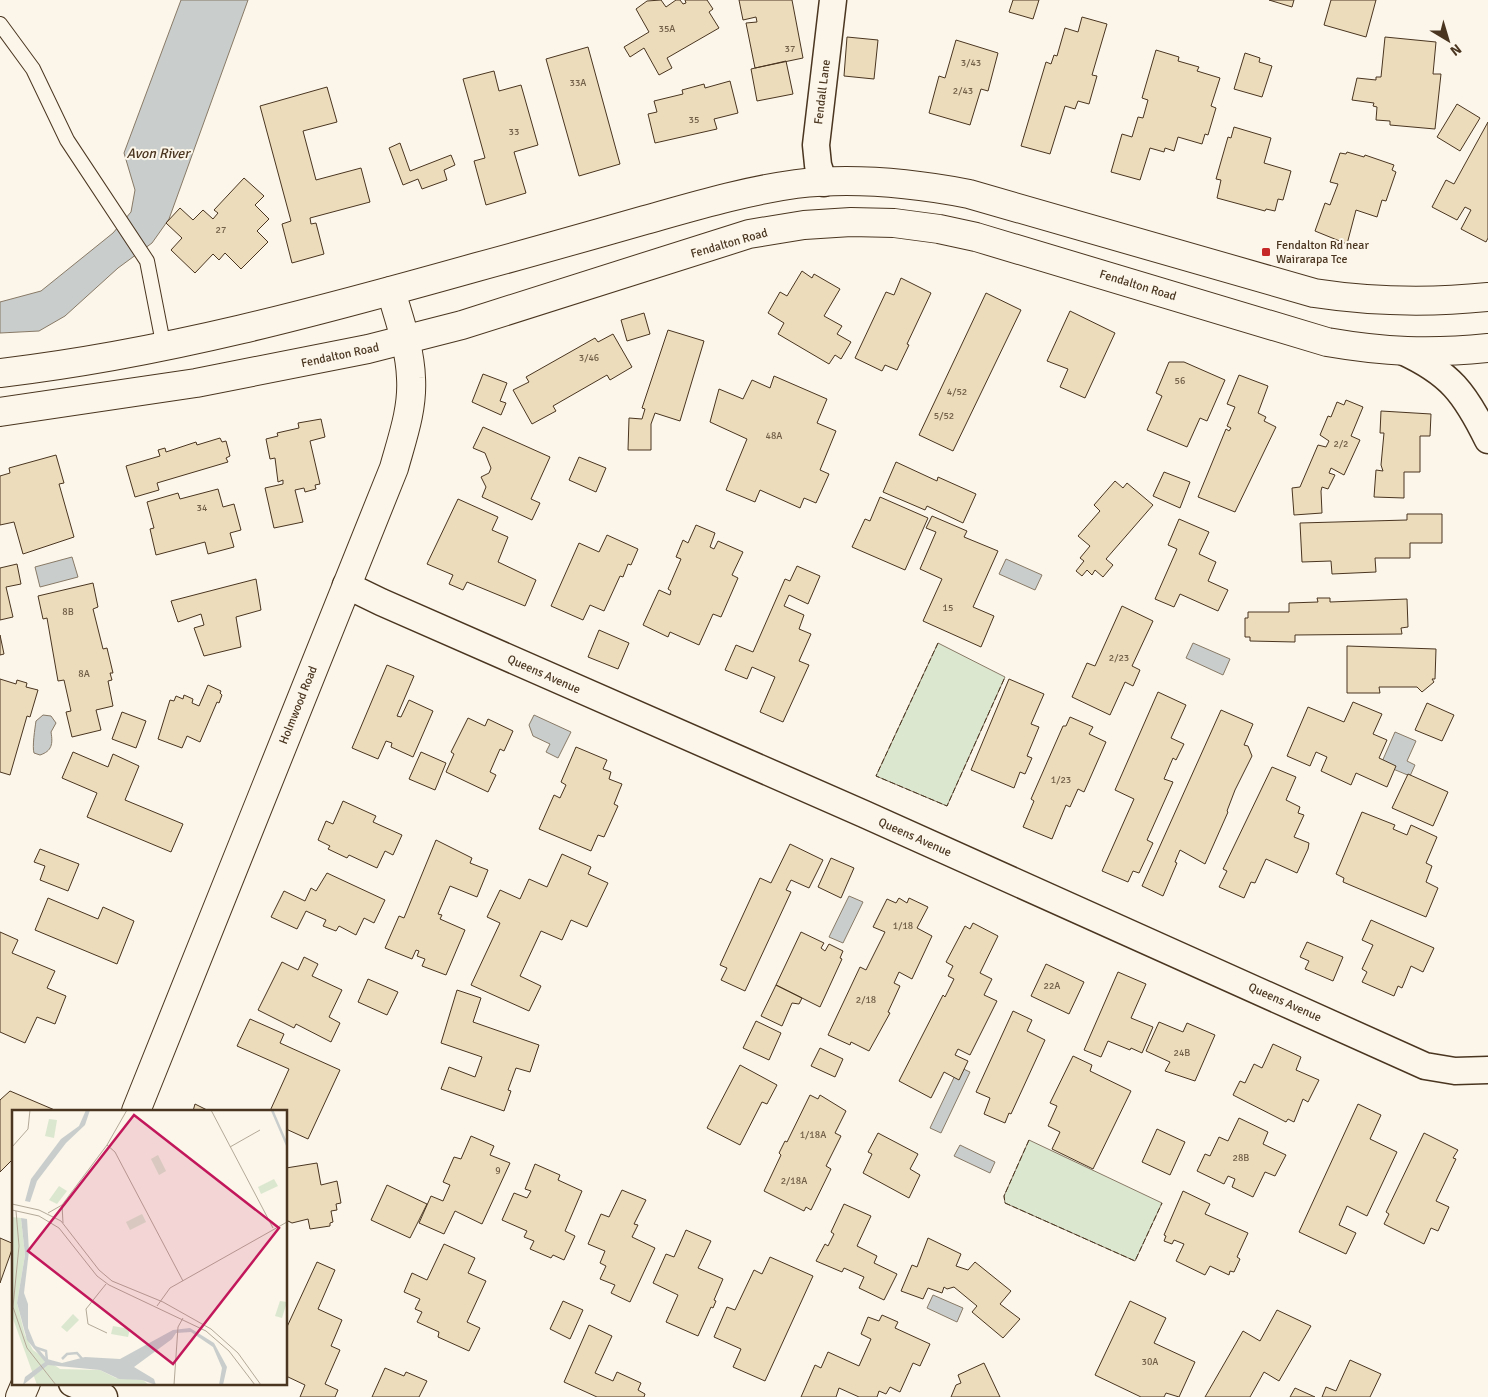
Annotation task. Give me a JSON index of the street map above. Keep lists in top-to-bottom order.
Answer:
{
  "streets": {
    "main road": ["Fendalton Road", "Holmwood Road"],
    "street": ["Fendall Lane", "Queens Avenue"]
  },
  "crossings": [
    ["Fendalton Road", "Holmwood Road"],
    ["Queens Avenue", "Holmwood Road"]
  ],
  "water": ["Avon River"],
  "places": {
    "transit": ["Fendalton Rd near Wairarapa Tce"]
  },
  "house_numbers": [
    "35A",
    "37",
    "3/43",
    "33A",
    "2/43",
    "35",
    "33",
    "27",
    "3/46",
    "56",
    "4/52",
    "5/52",
    "48A",
    "2/2",
    "34",
    "15",
    "8B",
    "2/23",
    "8A",
    "1/23",
    "1/18",
    "22A",
    "2/18",
    "24B",
    "1/18A",
    "28B",
    "9",
    "2/18A",
    "30A"
  ],
  "north": "bottom right"
}
